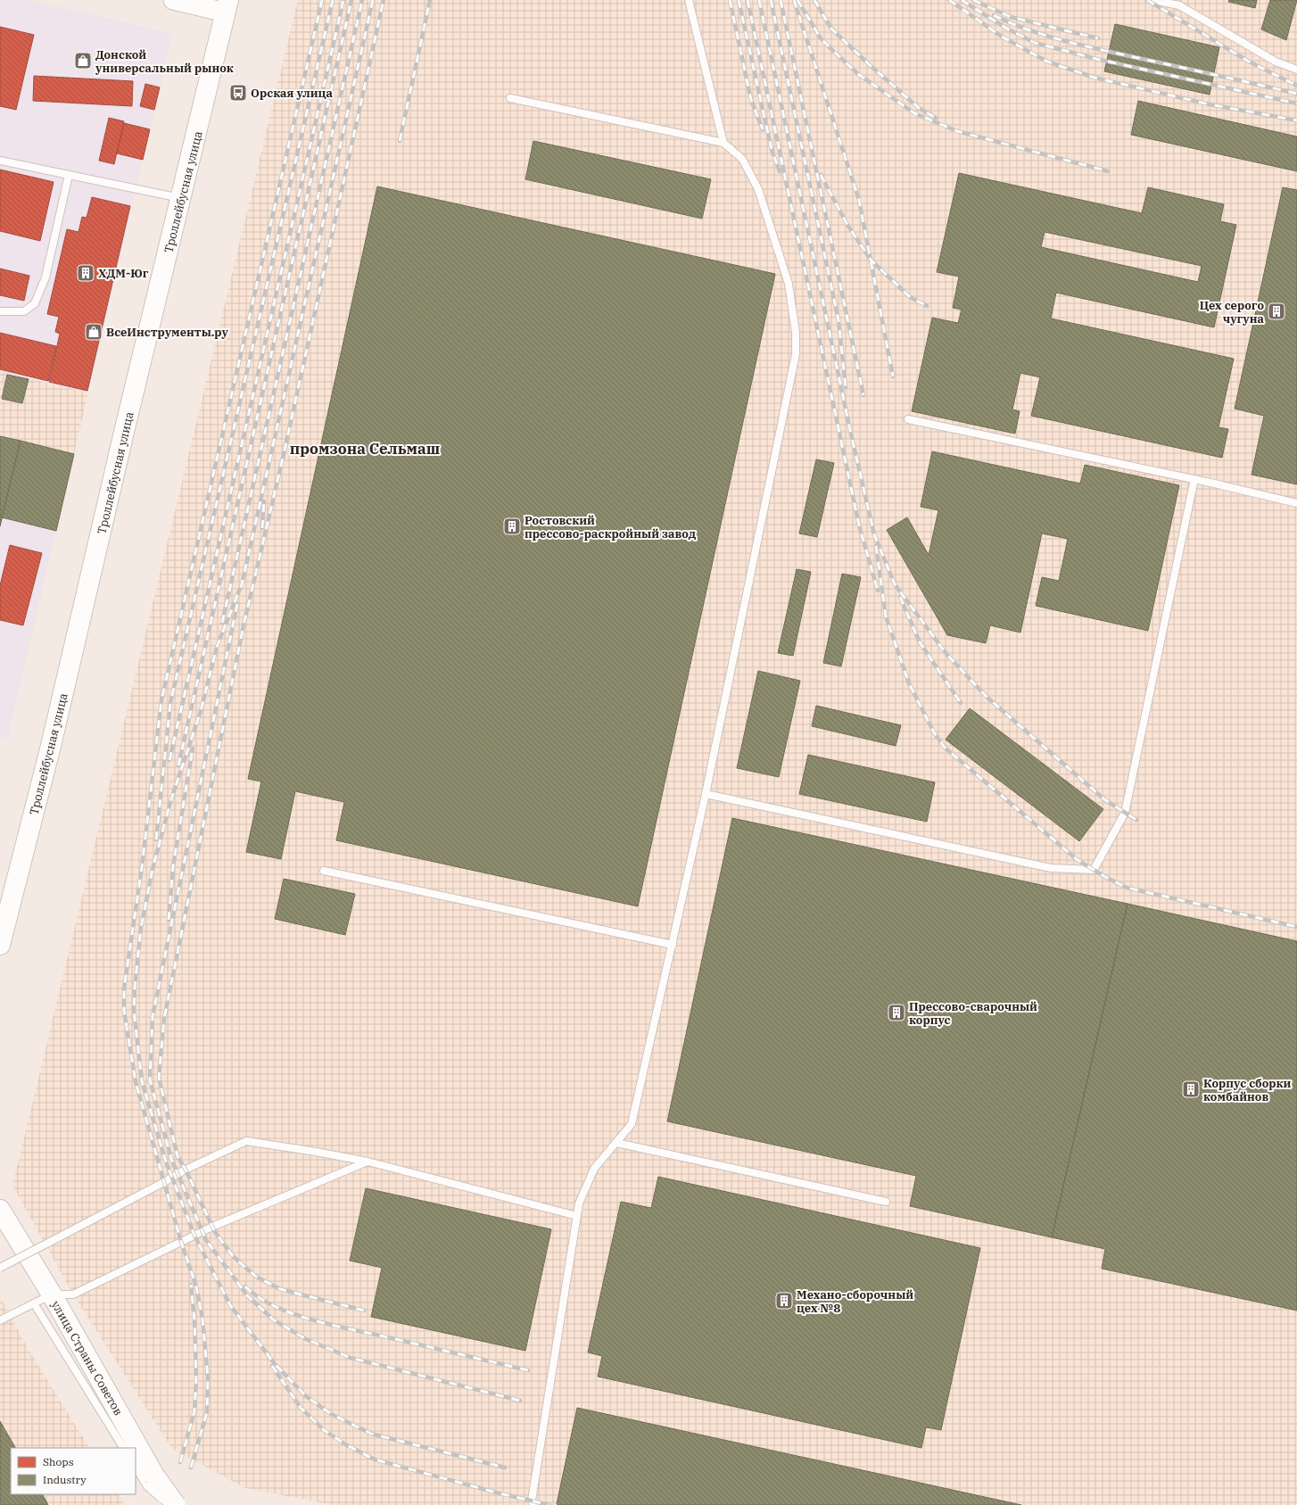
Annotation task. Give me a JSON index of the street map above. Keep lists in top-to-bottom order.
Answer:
{
  "streets": {
    "main road": ["Троллейбусная улица", "улица Страны Советов"]
  },
  "districts": ["промзона Сельмаш"],
  "places": {
    "shop": ["Донской универсальный рынок", "ВсеИнструменты.ру"],
    "bus stop": ["Орская улица"],
    "building": [
      "ХДМ-Юг",
      "Цех серого чугуна",
      "Ростовский прессово-раскройный завод",
      "Прессово-сварочный корпус",
      "Корпус сборки комбайнов",
      "Механо-сборочный цех №8"
    ]
  },
  "legend": ["Shops", "Industry"]
}
